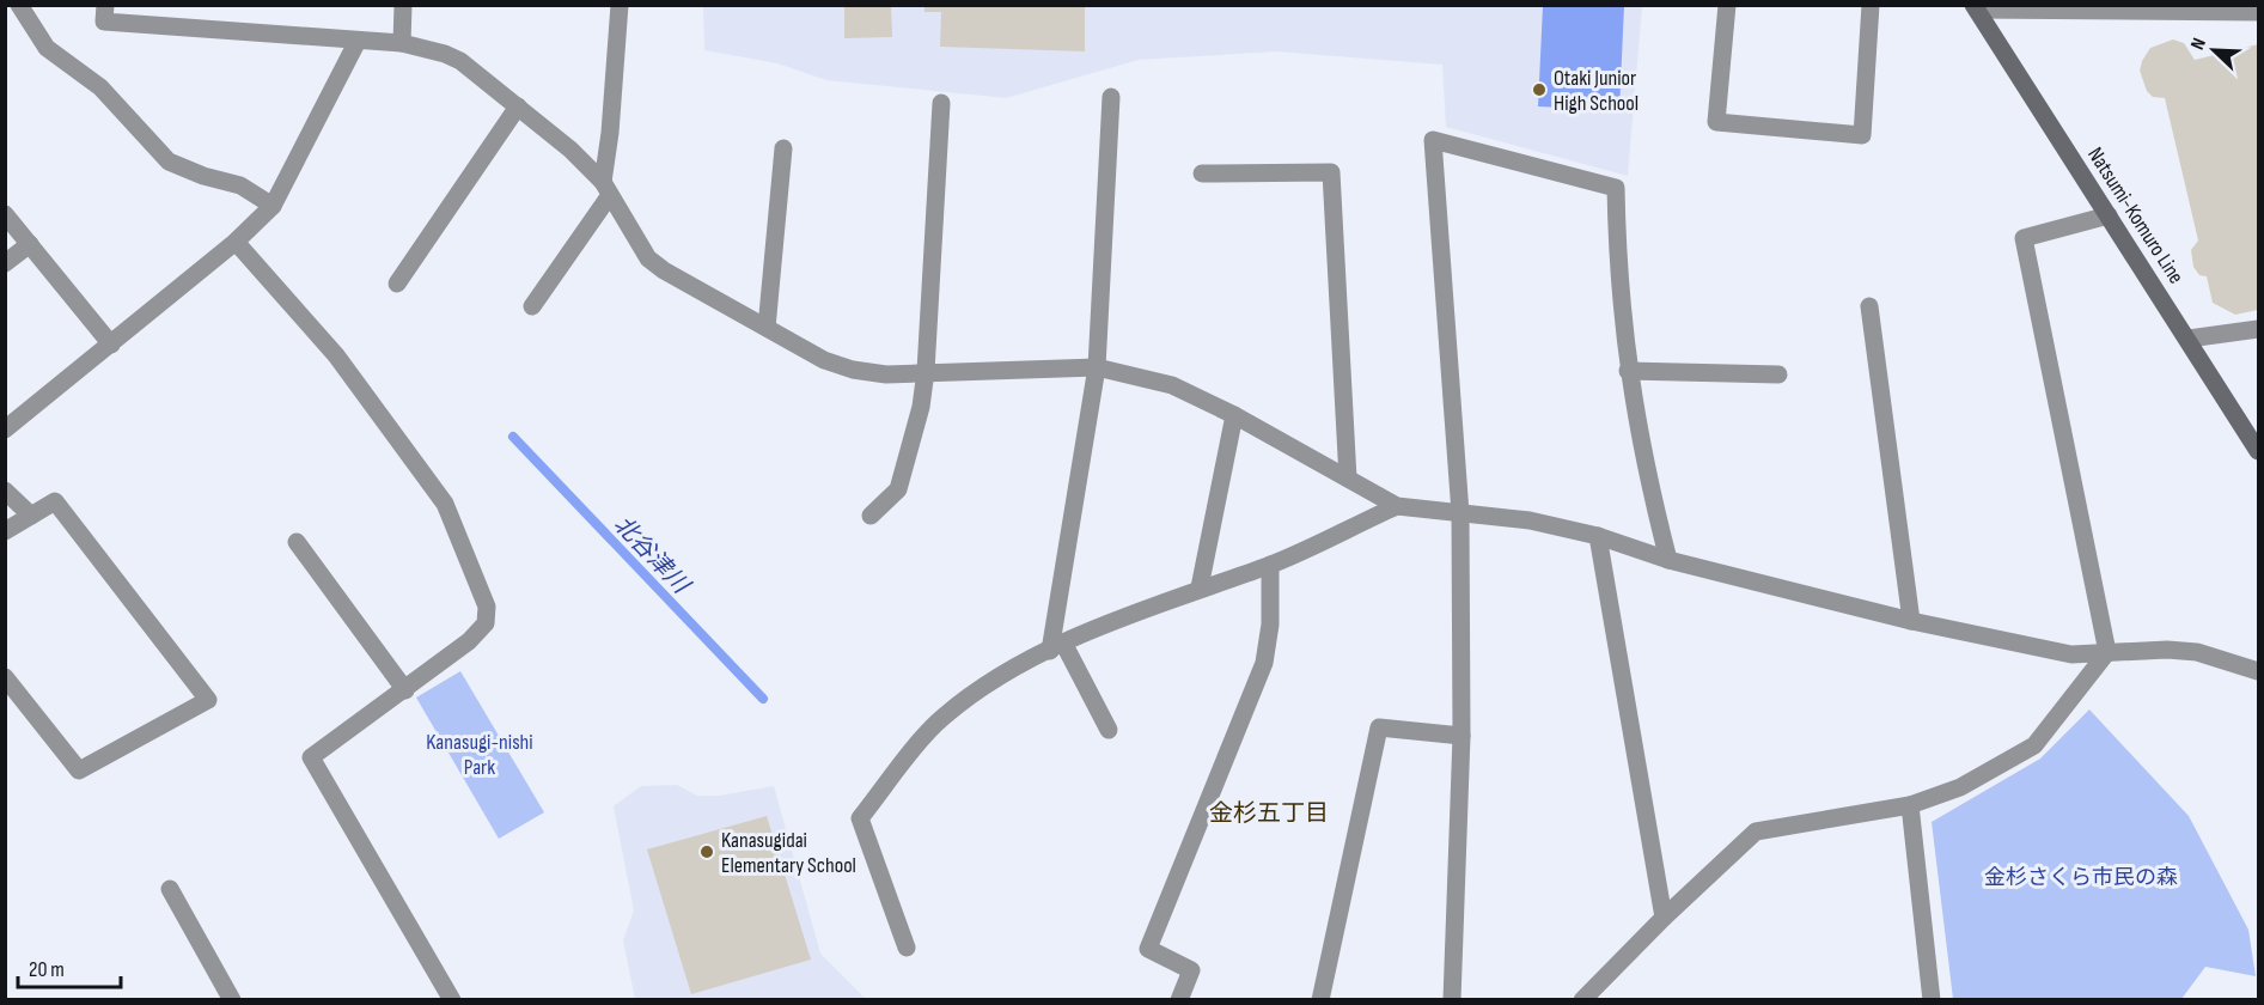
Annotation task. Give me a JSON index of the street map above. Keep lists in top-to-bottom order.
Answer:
{
  "streets": {
    "main road": ["Natsumi-Komuro Line"]
  },
  "districts": ["金杉五丁目"],
  "water": ["北谷津川"],
  "parks": ["Kanasugi-nishi Park", "金杉さくら市民の森"],
  "places": ["Otaki Junior High School", "Kanasugidai Elementary School"],
  "scale_bar": "20 m",
  "north": "top left"
}
